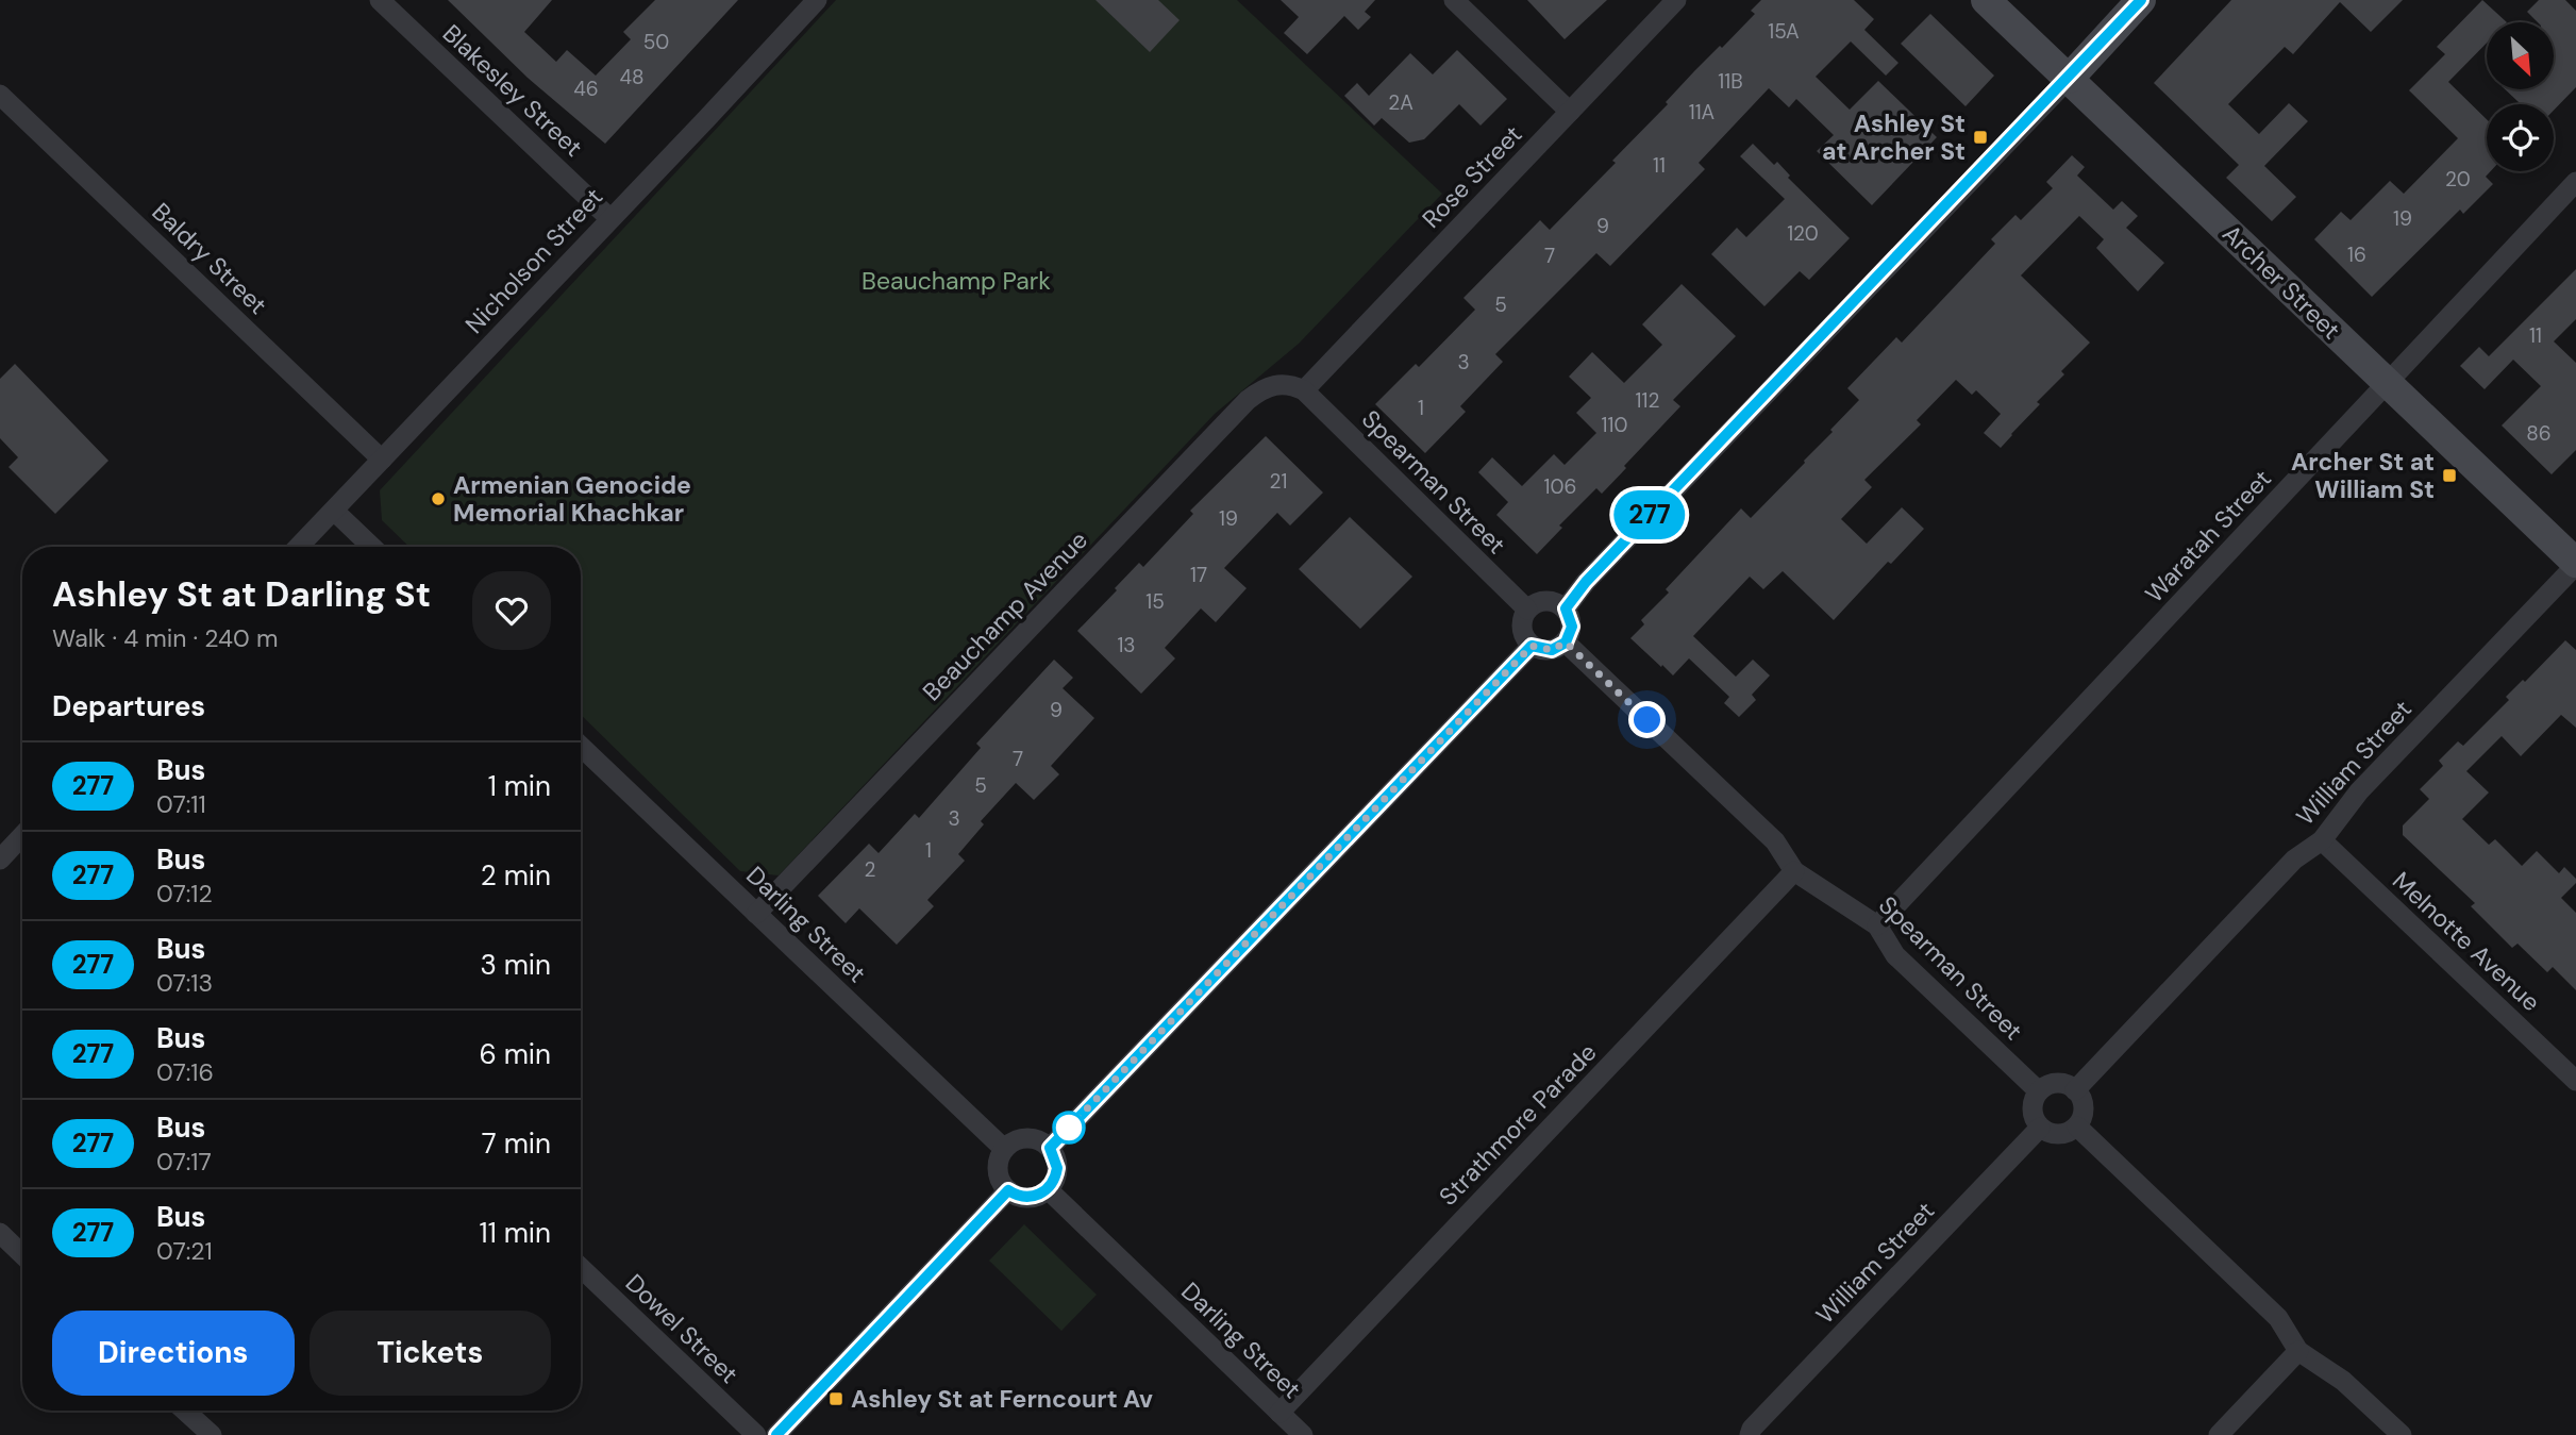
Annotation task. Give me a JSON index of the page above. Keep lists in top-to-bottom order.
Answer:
{
  "streets": {
    "main road": ["Archer Street"],
    "street": [
      "Blakesley Street",
      "Rose Street",
      "Baldry Street",
      "Nicholson Street",
      "Spearman Street",
      "Waratah Street",
      "Beauchamp Avenue",
      "William Street",
      "Darling Street",
      "Melnotte Avenue",
      "Strathmore Parade",
      "Dowel Street"
    ]
  },
  "crossings": [
    ["Blakesley Street", "Nicholson Street"],
    ["Rose Street", "Spearman Street"],
    ["Rose Street", "Beauchamp Avenue"],
    ["Baldry Street", "Nicholson Street"],
    ["Archer Street", "Waratah Street"],
    ["Archer Street", "William Street"],
    ["Spearman Street", "Waratah Street"],
    ["Spearman Street", "Beauchamp Avenue"],
    ["Spearman Street", "William Street"],
    ["Spearman Street", "Strathmore Parade"],
    ["Beauchamp Avenue", "Darling Street"],
    ["William Street", "Melnotte Avenue"],
    ["Darling Street", "Strathmore Parade"]
  ],
  "parks": ["Beauchamp Park"],
  "places": {
    "transit": ["Ashley St at Archer St", "Archer St at William St", "Ashley St at Ferncourt Av"],
    "other": ["Armenian Genocide Memorial Khachkar"]
  },
  "lines": ["bus line 277"],
  "house_numbers": [
    "15A",
    "50",
    "48",
    "11B",
    "46",
    "2A",
    "11A",
    "11",
    "20",
    "19",
    "9",
    "120",
    "16",
    "7",
    "5",
    "11",
    "3",
    "112",
    "1",
    "110",
    "86",
    "21",
    "106",
    "19",
    "17",
    "15",
    "13",
    "9",
    "7",
    "5",
    "3",
    "1",
    "2"
  ],
  "north": "bottom right",
  "page": {
    "on_map": "277",
    "heading": [
      ["Ashley St at Darling St", "Walk · 4 min · 240 m"],
      "Departures"
    ],
    "list": [
      {
        "mark": "277",
        "name": "Bus",
        "note": "07:11",
        "value": "1 min"
      },
      {
        "mark": "277",
        "name": "Bus",
        "note": "07:12",
        "value": "2 min"
      },
      {
        "mark": "277",
        "name": "Bus",
        "note": "07:13",
        "value": "3 min"
      },
      {
        "mark": "277",
        "name": "Bus",
        "note": "07:16",
        "value": "6 min"
      },
      {
        "mark": "277",
        "name": "Bus",
        "note": "07:17",
        "value": "7 min"
      },
      {
        "mark": "277",
        "name": "Bus",
        "note": "07:21",
        "value": "11 min"
      }
    ],
    "buttons": ["Directions", "Tickets"]
  }
}
